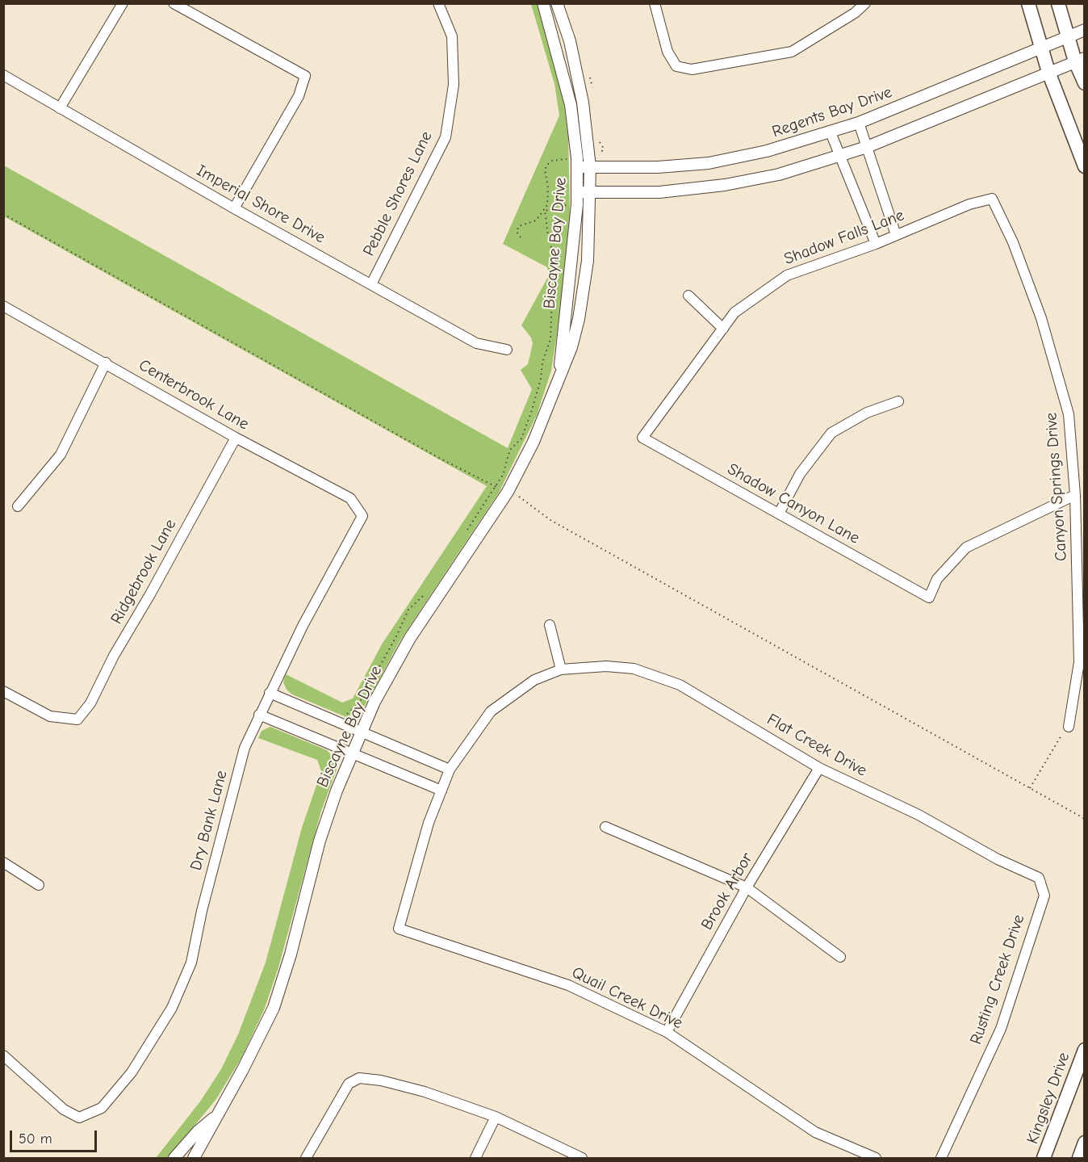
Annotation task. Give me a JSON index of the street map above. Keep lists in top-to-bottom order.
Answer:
{
  "streets": {
    "main road": ["Kingsley Drive"],
    "street": [
      "Regents Bay Drive",
      "Pebble Shores Lane",
      "Imperial Shore Drive",
      "Shadow Falls Lane",
      "Biscayne Bay Drive",
      "Centerbrook Lane",
      "Canyon Springs Drive",
      "Shadow Canyon Lane",
      "Ridgebrook Lane",
      "Flat Creek Drive",
      "Dry Bank Lane",
      "Brook Arbor",
      "Rusting Creek Drive",
      "Quail Creek Drive"
    ]
  },
  "crossings": [
    ["Regents Bay Drive", "Biscayne Bay Drive"],
    ["Pebble Shores Lane", "Imperial Shore Drive"],
    ["Shadow Falls Lane", "Canyon Springs Drive"],
    ["Shadow Falls Lane", "Shadow Canyon Lane"],
    ["Centerbrook Lane", "Ridgebrook Lane"],
    ["Centerbrook Lane", "Dry Bank Lane"],
    ["Canyon Springs Drive", "Shadow Canyon Lane"],
    ["Flat Creek Drive", "Brook Arbor"],
    ["Flat Creek Drive", "Rusting Creek Drive"],
    ["Flat Creek Drive", "Quail Creek Drive"],
    ["Brook Arbor", "Quail Creek Drive"]
  ],
  "scale_bar": "50 m"
}
